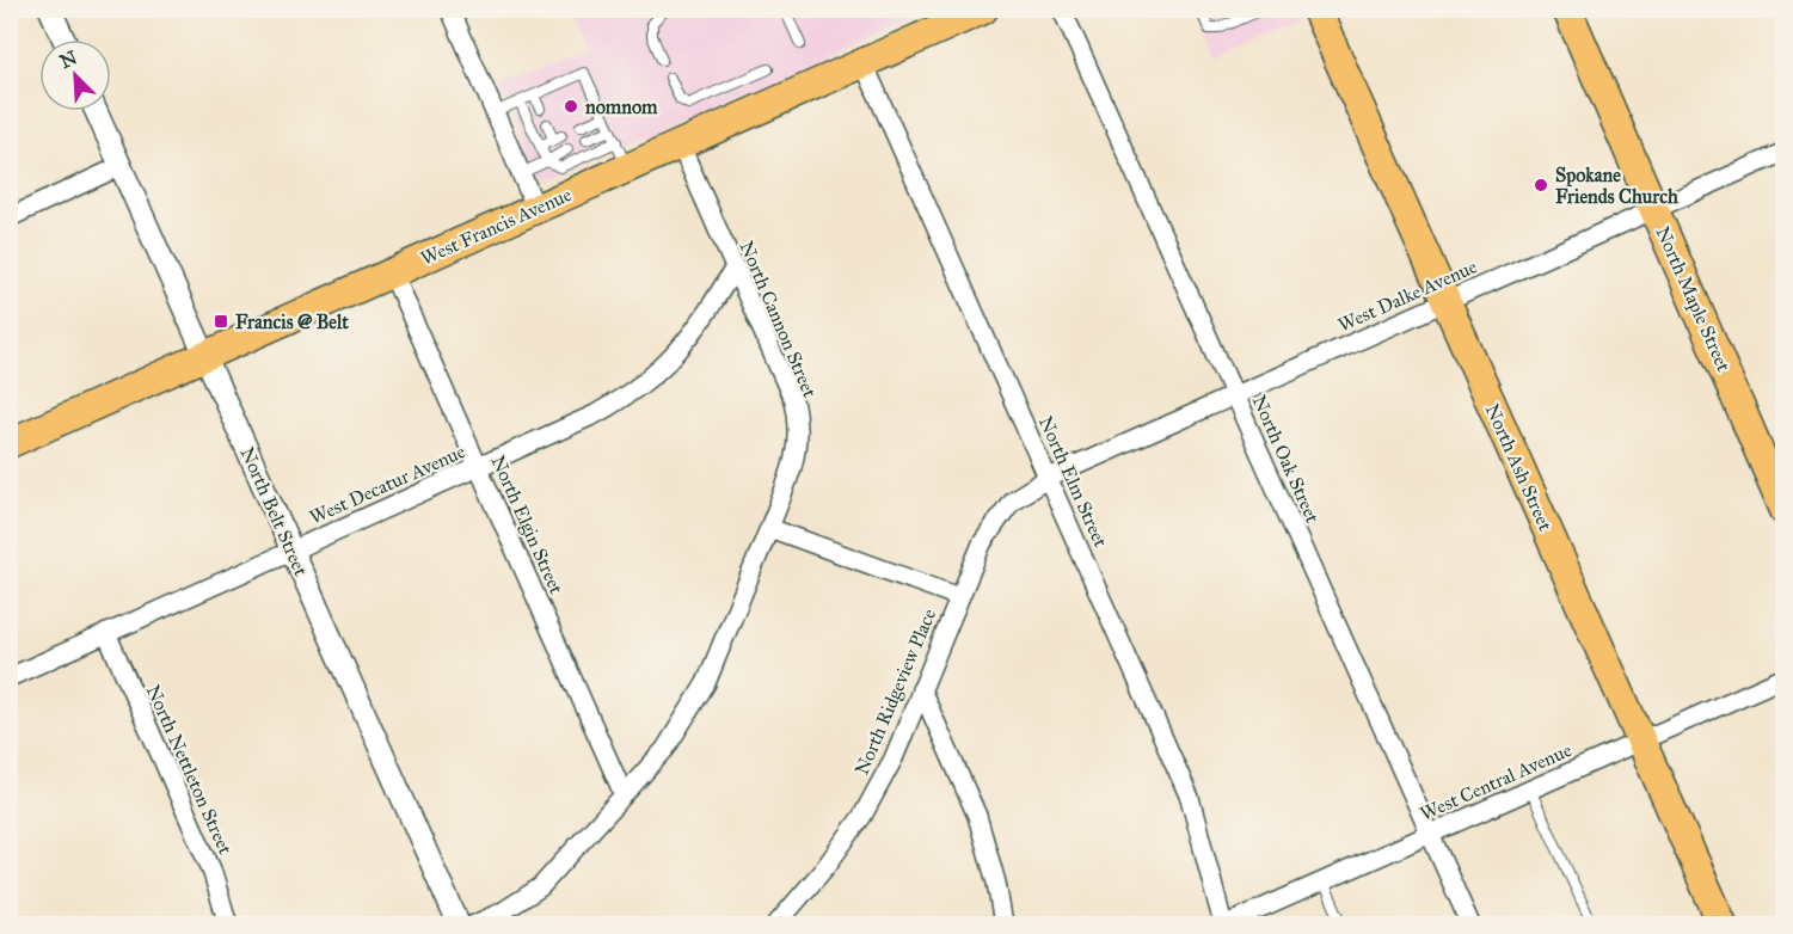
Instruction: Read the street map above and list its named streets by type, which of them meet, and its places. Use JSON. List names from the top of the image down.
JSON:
{
  "streets": {
    "main road": ["West Francis Avenue", "North Maple Street", "North Ash Street"],
    "street": [
      "West Dalke Avenue",
      "North Cannon Street",
      "North Oak Street",
      "North Elm Street",
      "West Decatur Avenue",
      "North Belt Street",
      "North Elgin Street",
      "North Ridgeview Place",
      "North Nettleton Street",
      "West Central Avenue"
    ]
  },
  "crossings": [
    ["West Francis Avenue", "North Cannon Street"],
    ["West Francis Avenue", "North Elm Street"],
    ["West Francis Avenue", "North Belt Street"],
    ["West Francis Avenue", "North Elgin Street"],
    ["West Dalke Avenue", "North Maple Street"],
    ["West Dalke Avenue", "North Oak Street"],
    ["West Dalke Avenue", "North Ash Street"],
    ["West Dalke Avenue", "North Elm Street"],
    ["West Dalke Avenue", "North Ridgeview Place"],
    ["North Cannon Street", "West Decatur Avenue"],
    ["North Cannon Street", "North Elgin Street"],
    ["North Oak Street", "West Central Avenue"],
    ["North Ash Street", "West Central Avenue"],
    ["North Elm Street", "North Ridgeview Place"],
    ["North Elm Street", "West Central Avenue"],
    ["West Decatur Avenue", "North Belt Street"],
    ["West Decatur Avenue", "North Elgin Street"],
    ["West Decatur Avenue", "North Nettleton Street"]
  ],
  "places": {
    "other": ["nomnom", "Spokane Friends Church"],
    "transit": ["Francis @ Belt"]
  },
  "north": "top left"
}
